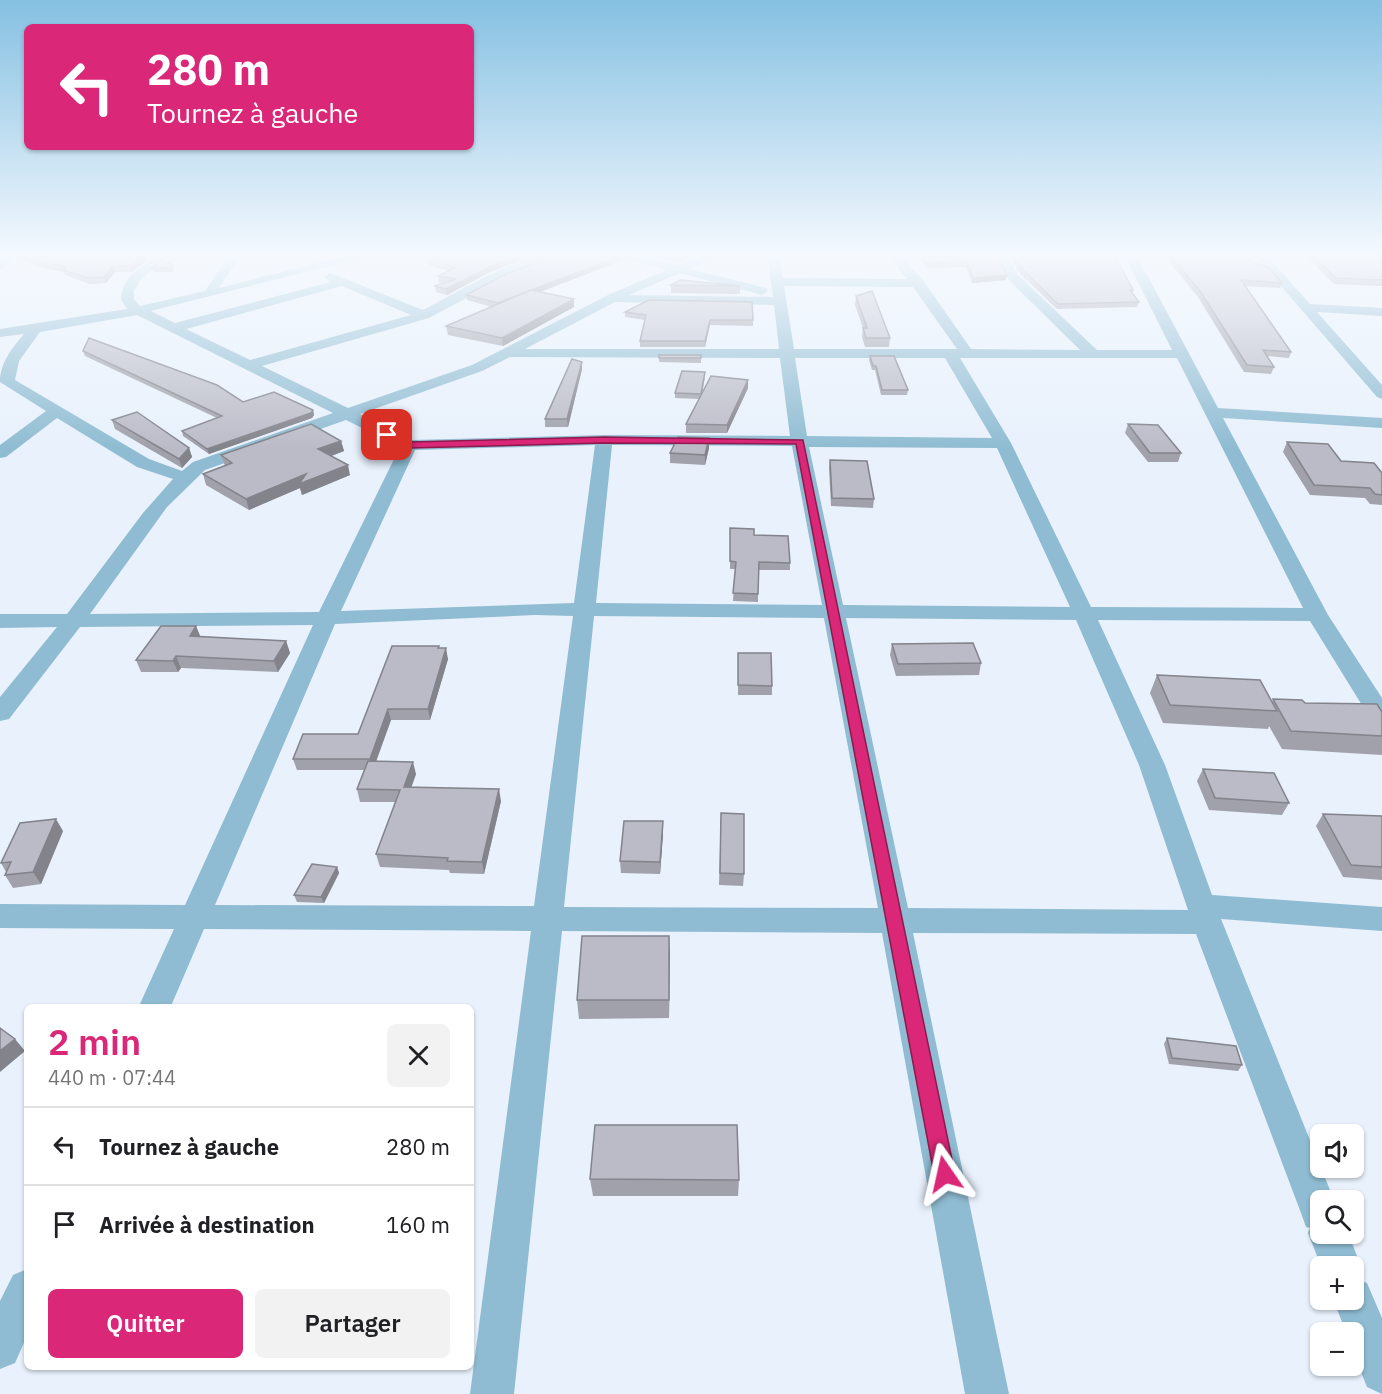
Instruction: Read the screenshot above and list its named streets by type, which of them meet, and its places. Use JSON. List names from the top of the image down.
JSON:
{
  "page": {
    "turn": ["280 m", "Tournez à gauche"],
    "heading": ["2 min", "440 m · 07:44"],
    "list": [
      {
        "name": "Tournez à gauche",
        "value": "280 m"
      },
      {
        "name": "Arrivée à destination",
        "value": "160 m"
      }
    ],
    "map_buttons": ["+", "−"],
    "buttons": ["Quitter", "Partager"]
  }
}
